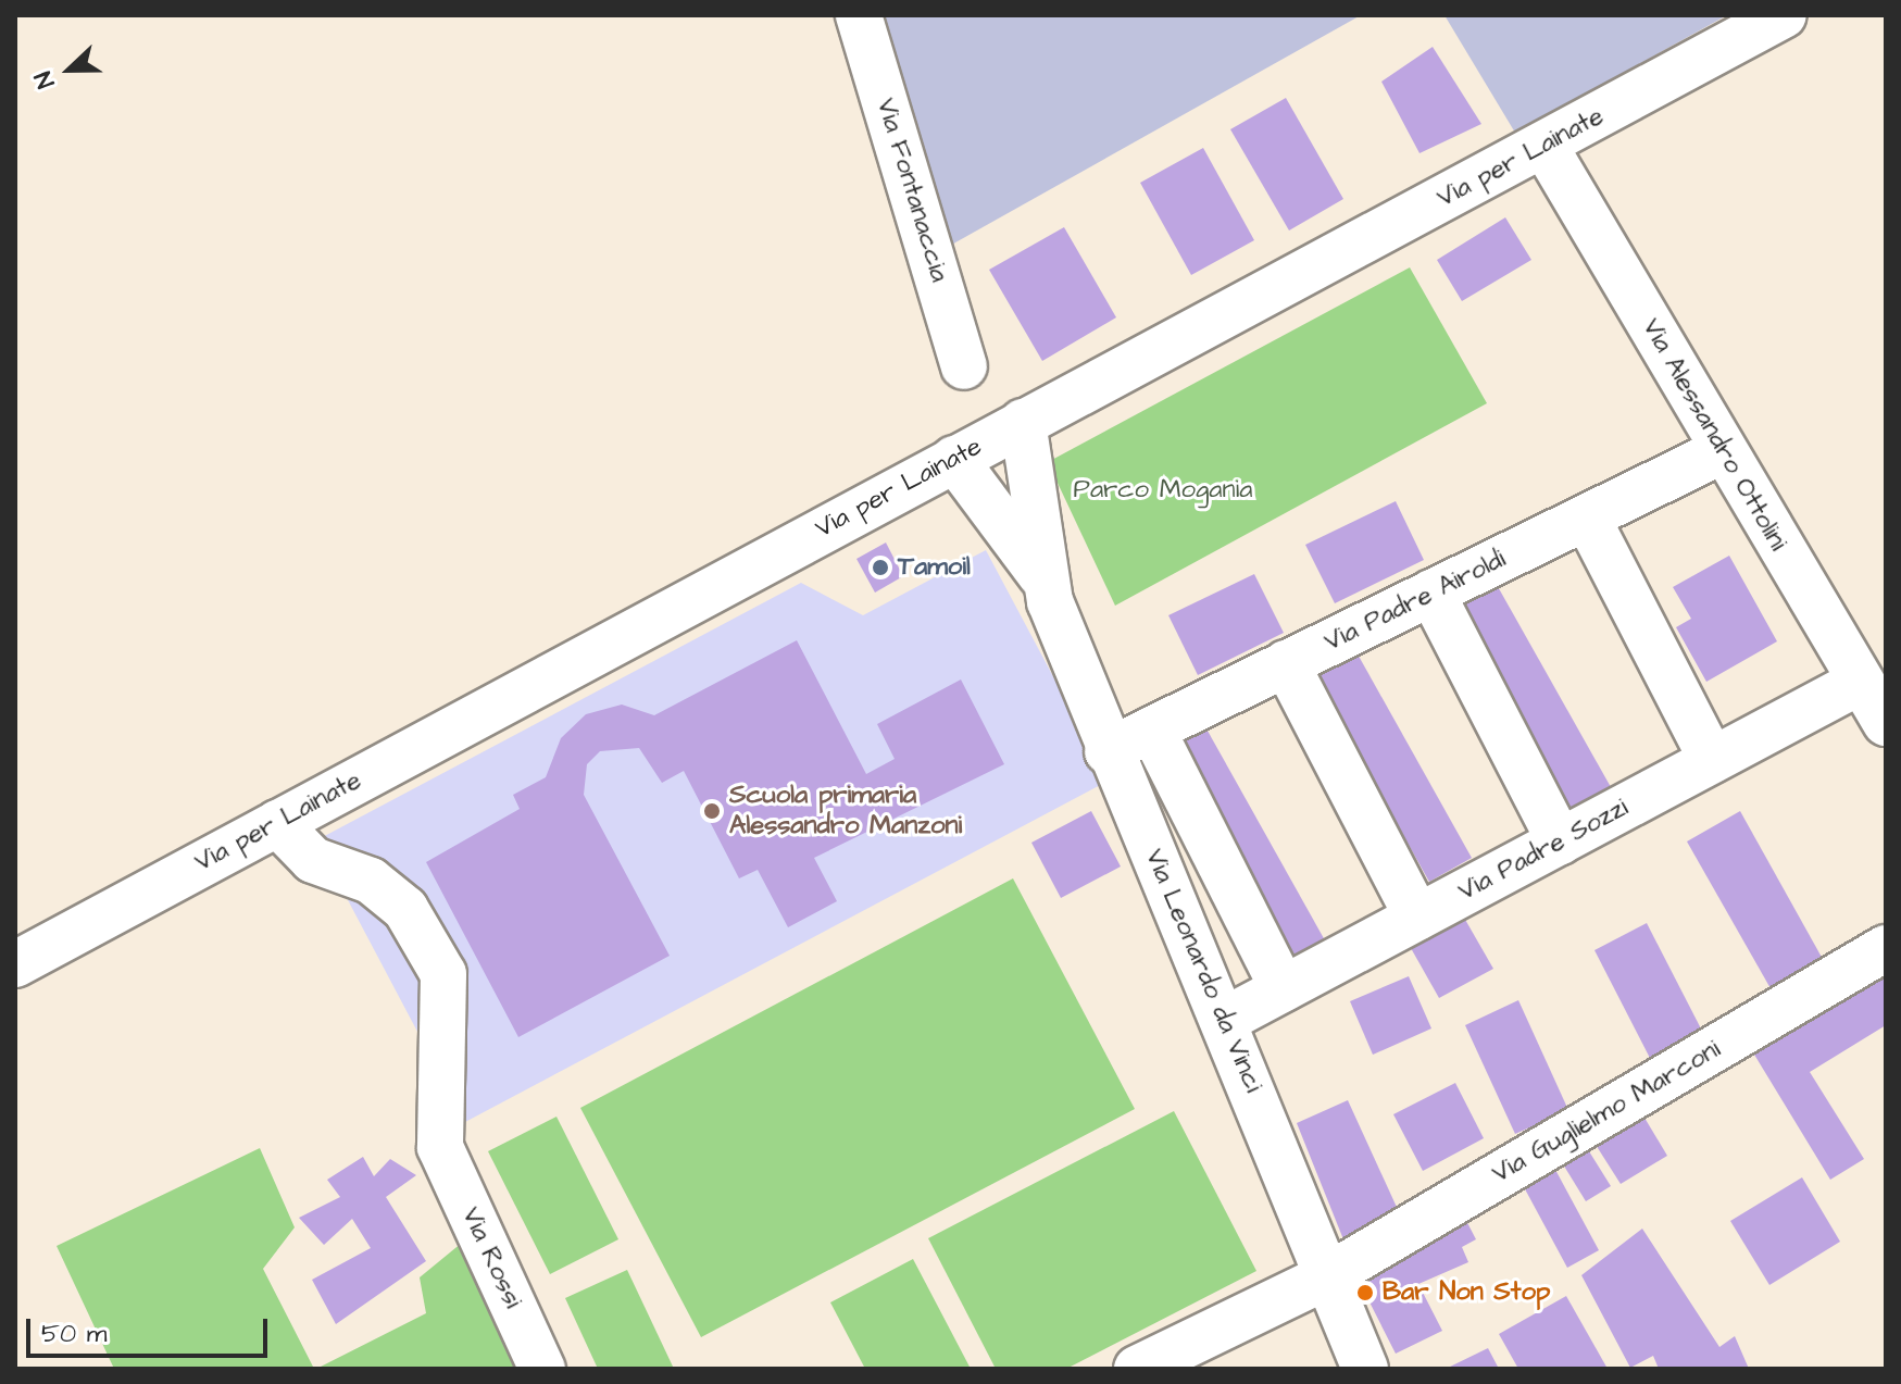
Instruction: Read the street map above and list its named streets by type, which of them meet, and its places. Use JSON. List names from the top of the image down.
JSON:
{
  "streets": {
    "street": [
      "Via per Lainate",
      "Via Fontanaccia",
      "Via Alessandro Ottolini",
      "Via Padre Airoldi",
      "Via Padre Sozzi",
      "Via Leonardo da Vinci",
      "Via Guglielmo Marconi",
      "Via Rossi"
    ]
  },
  "crossings": [
    ["Via per Lainate", "Via Alessandro Ottolini"],
    ["Via per Lainate", "Via Rossi"],
    ["Via Alessandro Ottolini", "Via Padre Airoldi"],
    ["Via Alessandro Ottolini", "Via Padre Sozzi"],
    ["Via Padre Airoldi", "Via Leonardo da Vinci"],
    ["Via Padre Sozzi", "Via Leonardo da Vinci"],
    ["Via Leonardo da Vinci", "Via Guglielmo Marconi"]
  ],
  "parks": ["Parco Mogania"],
  "places": ["Tamoil", "Scuola primaria Alessandro Manzoni", "Bar Non Stop"],
  "scale_bar": "50 m",
  "north": "left"
}
